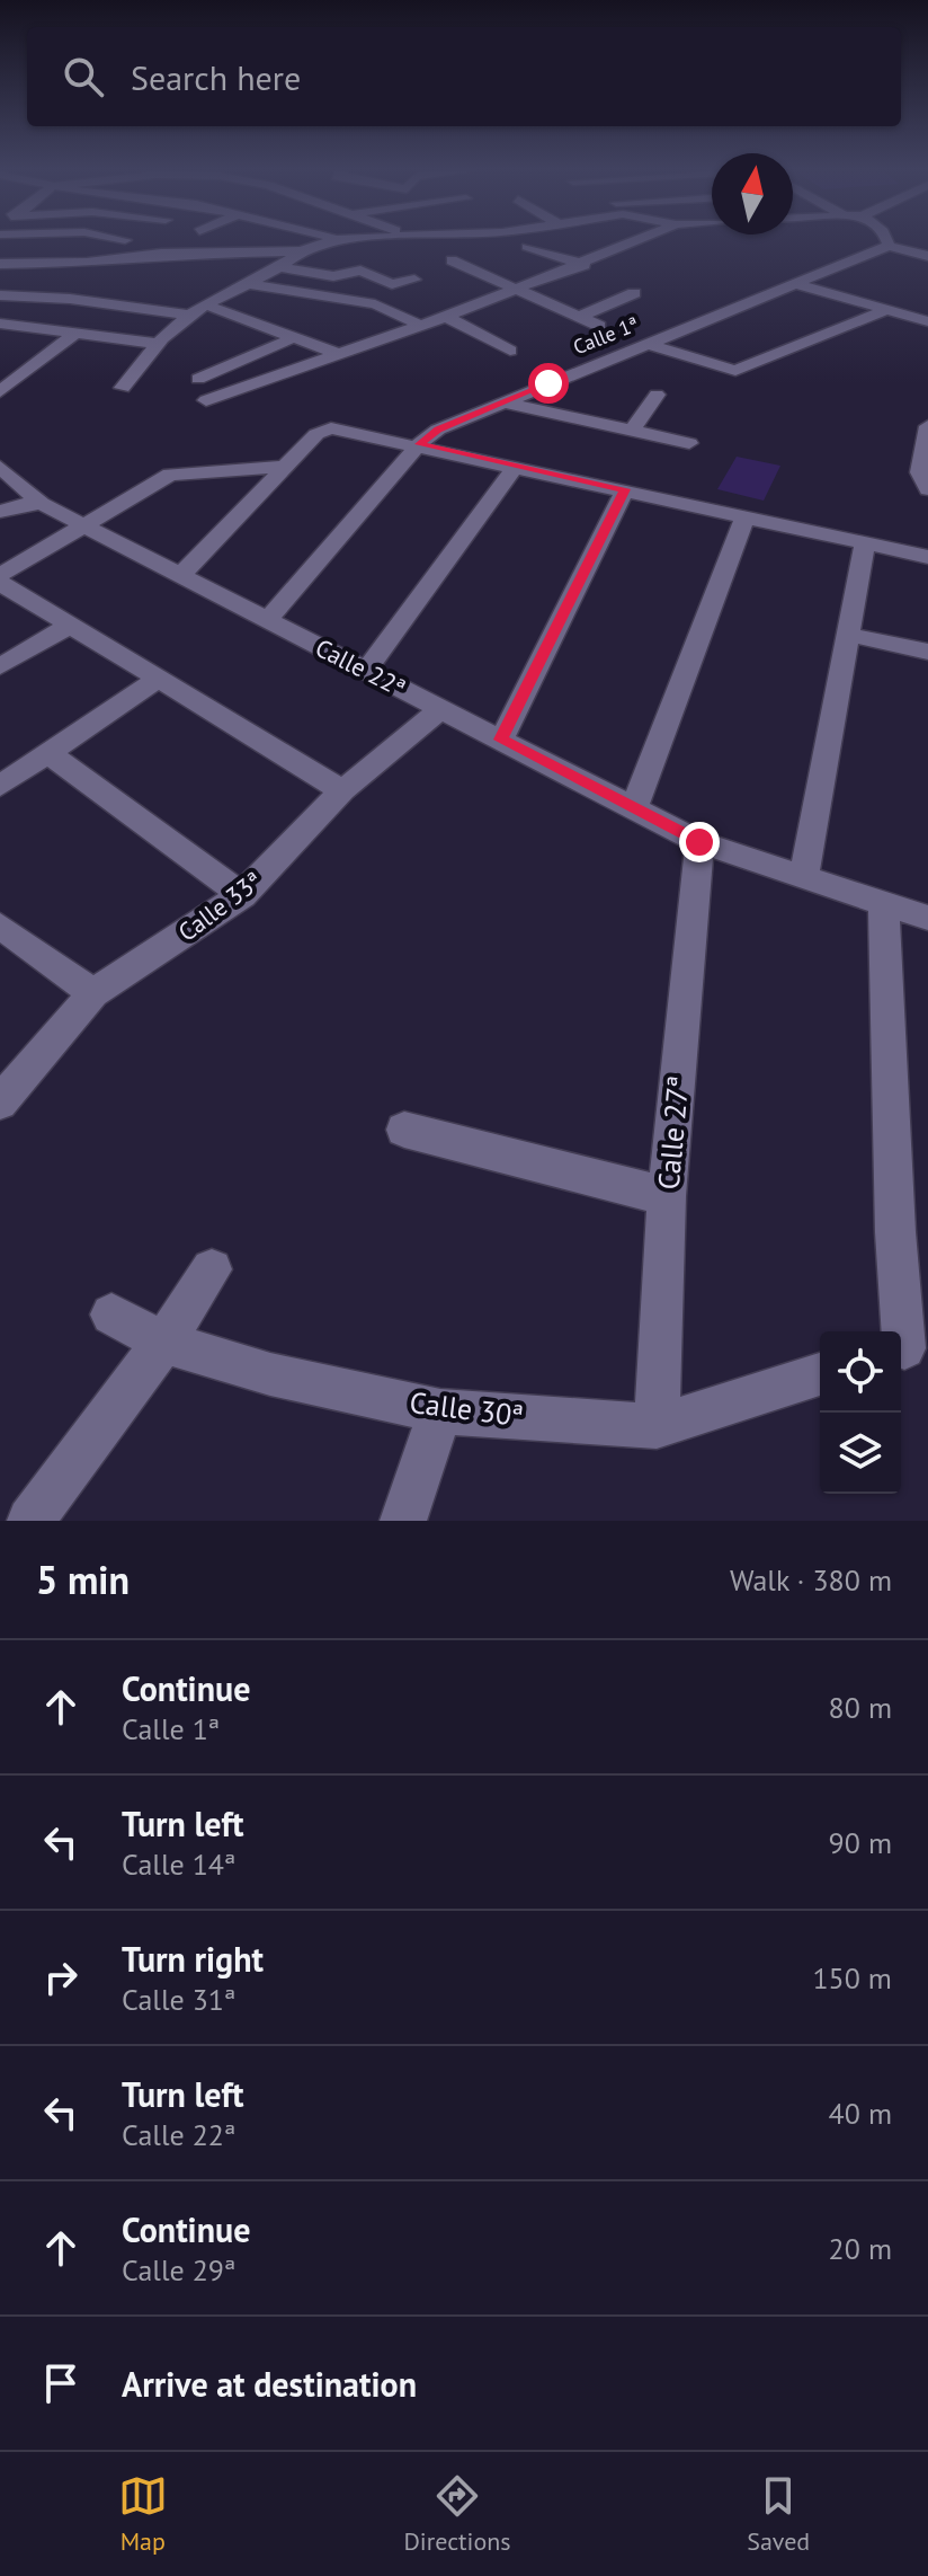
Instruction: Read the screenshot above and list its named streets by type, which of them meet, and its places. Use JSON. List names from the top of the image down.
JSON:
{
  "streets": {
    "street": [
      "Calle 1ª",
      "Calle 22ª",
      "Calle 33ª",
      "Calle 27ª",
      "Calle 30ª"
    ]
  },
  "crossings": [
    ["Calle 1ª", "Calle 22ª"],
    ["Calle 22ª", "Calle 33ª"],
    ["Calle 22ª", "Calle 27ª"],
    ["Calle 27ª", "Calle 30ª"]
  ],
  "north": "top",
  "page": {
    "search": "Search here",
    "heading": ["5 min", "Walk · 380 m"],
    "list": [
      ["Continue", "Calle 1ª", "80 m"],
      ["Turn left", "Calle 14ª", "90 m"],
      ["Turn right", "Calle 31ª", "150 m"],
      ["Turn left", "Calle 22ª", "40 m"],
      ["Continue", "Calle 29ª", "20 m"],
      "Arrive at destination"
    ],
    "nav": ["Map", "Directions", "Saved"]
  }
}
